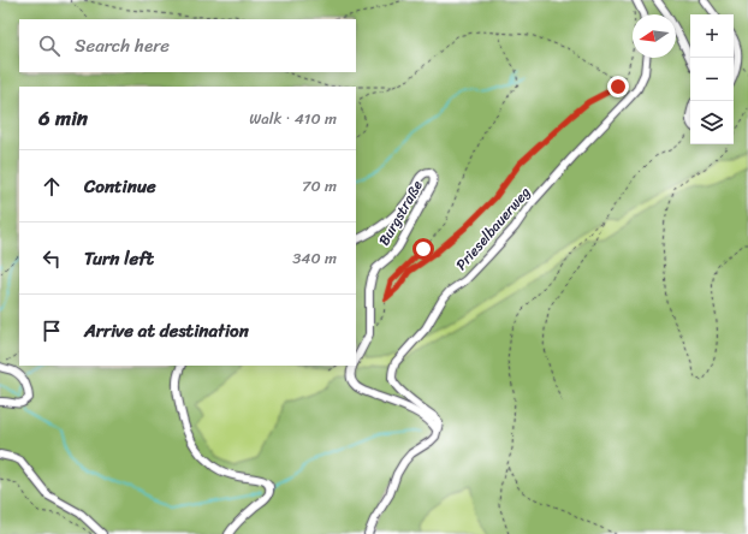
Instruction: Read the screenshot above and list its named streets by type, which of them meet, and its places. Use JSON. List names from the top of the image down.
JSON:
{
  "streets": {
    "street": ["Burgstraße", "Prieselbauerweg"]
  },
  "crossings": [
    ["Burgstraße", "Prieselbauerweg"]
  ],
  "north": "left",
  "page": {
    "map_buttons": ["+", "−"],
    "search": "Search here",
    "heading": ["6 min", "Walk · 410 m"],
    "list": [
      ["Continue", "70 m"],
      ["Turn left", "340 m"],
      "Arrive at destination"
    ]
  }
}
